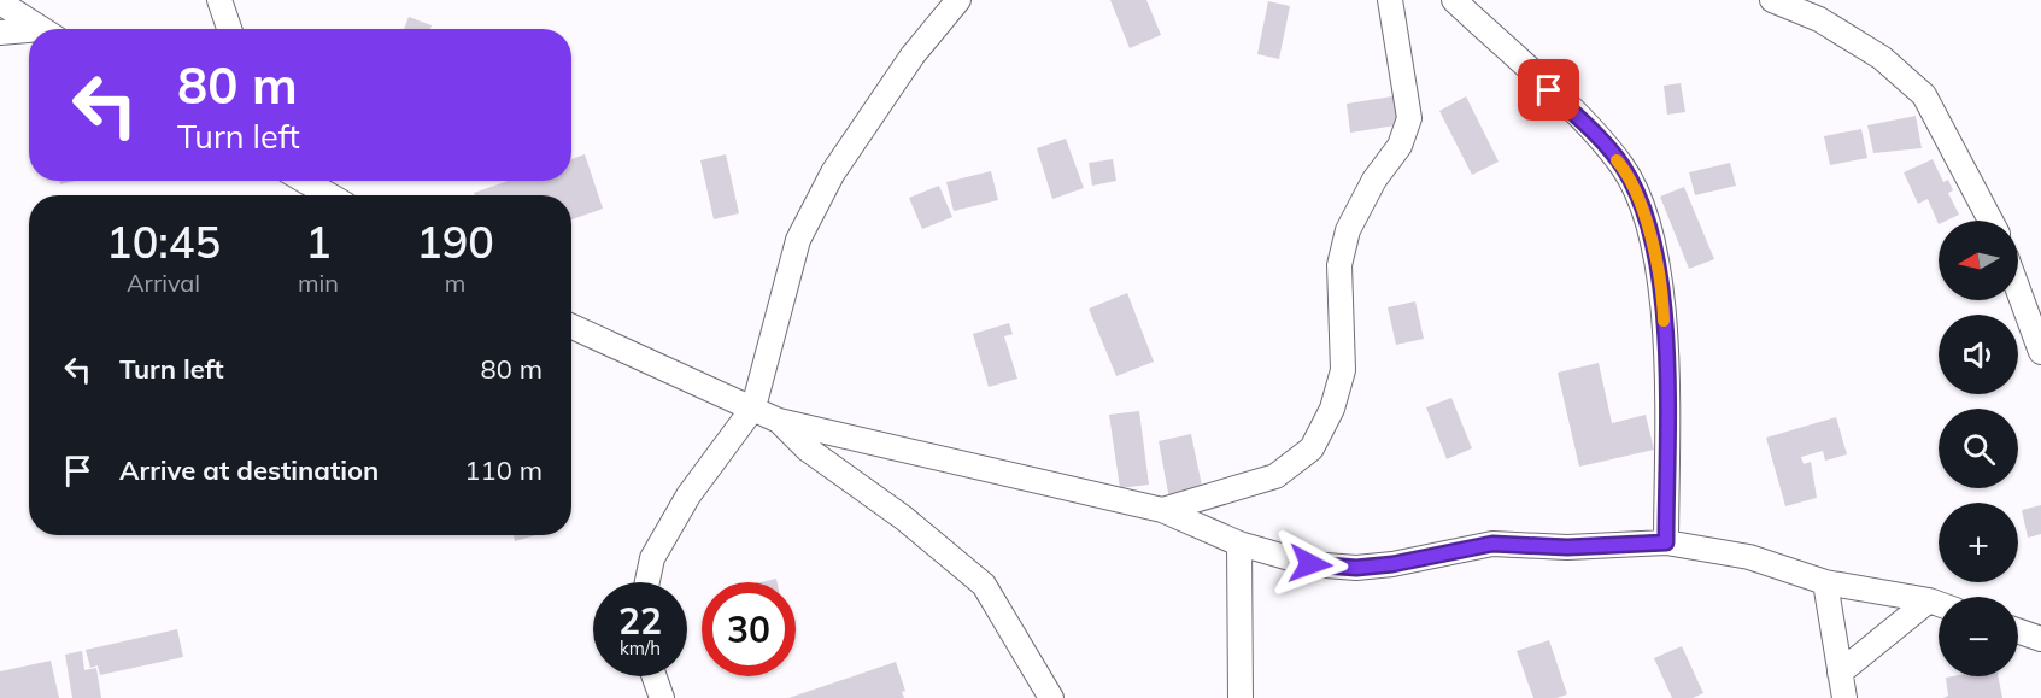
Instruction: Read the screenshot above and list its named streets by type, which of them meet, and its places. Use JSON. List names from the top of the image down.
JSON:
{
  "north": "left",
  "page": {
    "turn": ["80 m", "Turn left"],
    "eta": [
      "10:45",
      "Arrival",
      "1",
      "min",
      "190",
      "m"
    ],
    "map_buttons": ["+", "−"],
    "list": [
      {
        "name": "Turn left",
        "value": "80 m"
      },
      {
        "name": "Arrive at destination",
        "value": "110 m"
      }
    ],
    "speed": "22 km/h",
    "limit": "30"
  }
}
